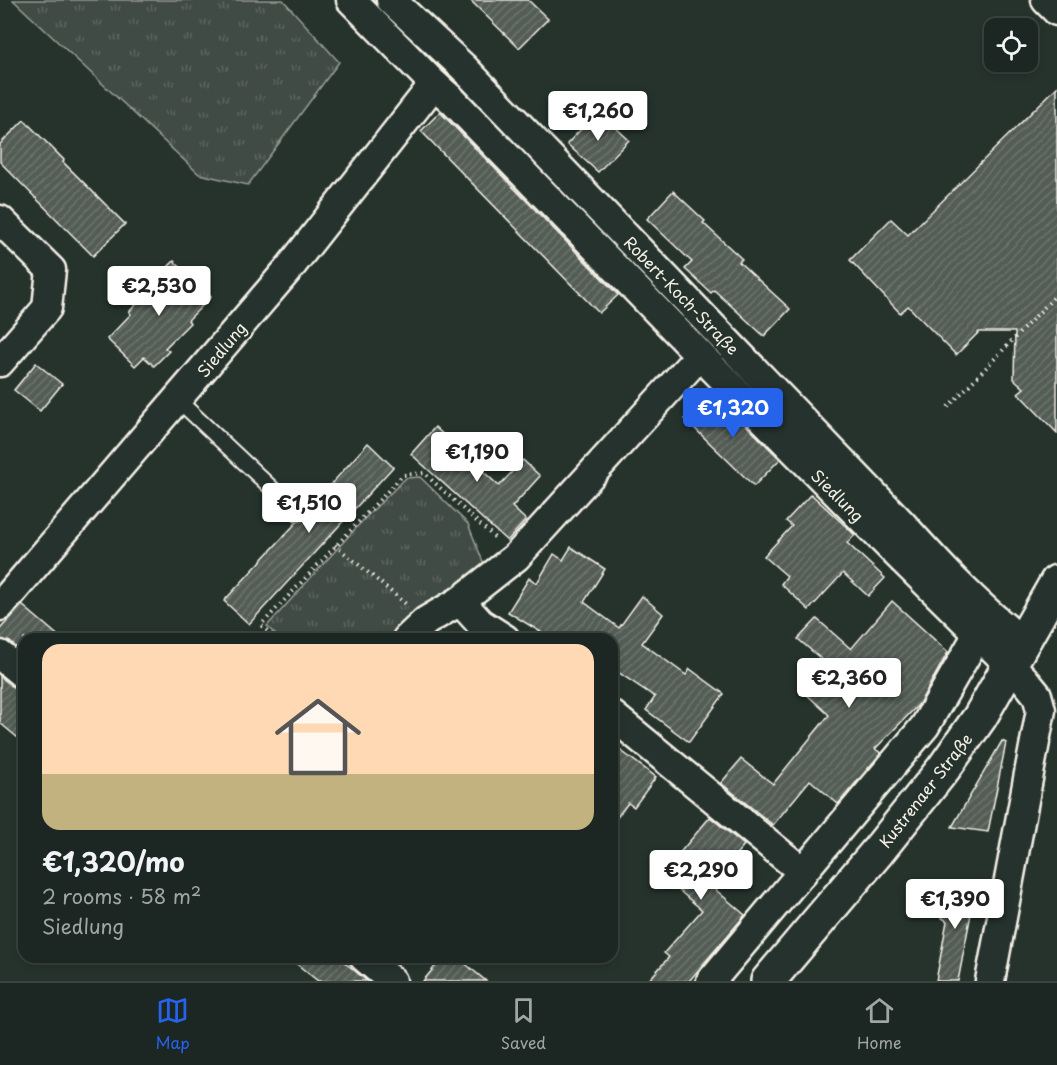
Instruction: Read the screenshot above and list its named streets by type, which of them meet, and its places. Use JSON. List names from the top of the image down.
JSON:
{
  "streets": {
    "street": ["Robert-Koch-Straße", "Siedlung", "Kustrenaer Straße"]
  },
  "crossings": [
    ["Robert-Koch-Straße", "Siedlung"]
  ],
  "page": {
    "price": [
      "€1,260",
      "€2,530",
      "€1,320",
      "€1,190",
      "€1,510",
      "€2,360",
      "€2,290",
      "€1,390"
    ],
    "list": [
      {
        "name": "€1,320/mo",
        "note": "2 rooms · 58 m² · Siedlung"
      }
    ],
    "tabs": ["Map", "Saved", "Home"]
  }
}
